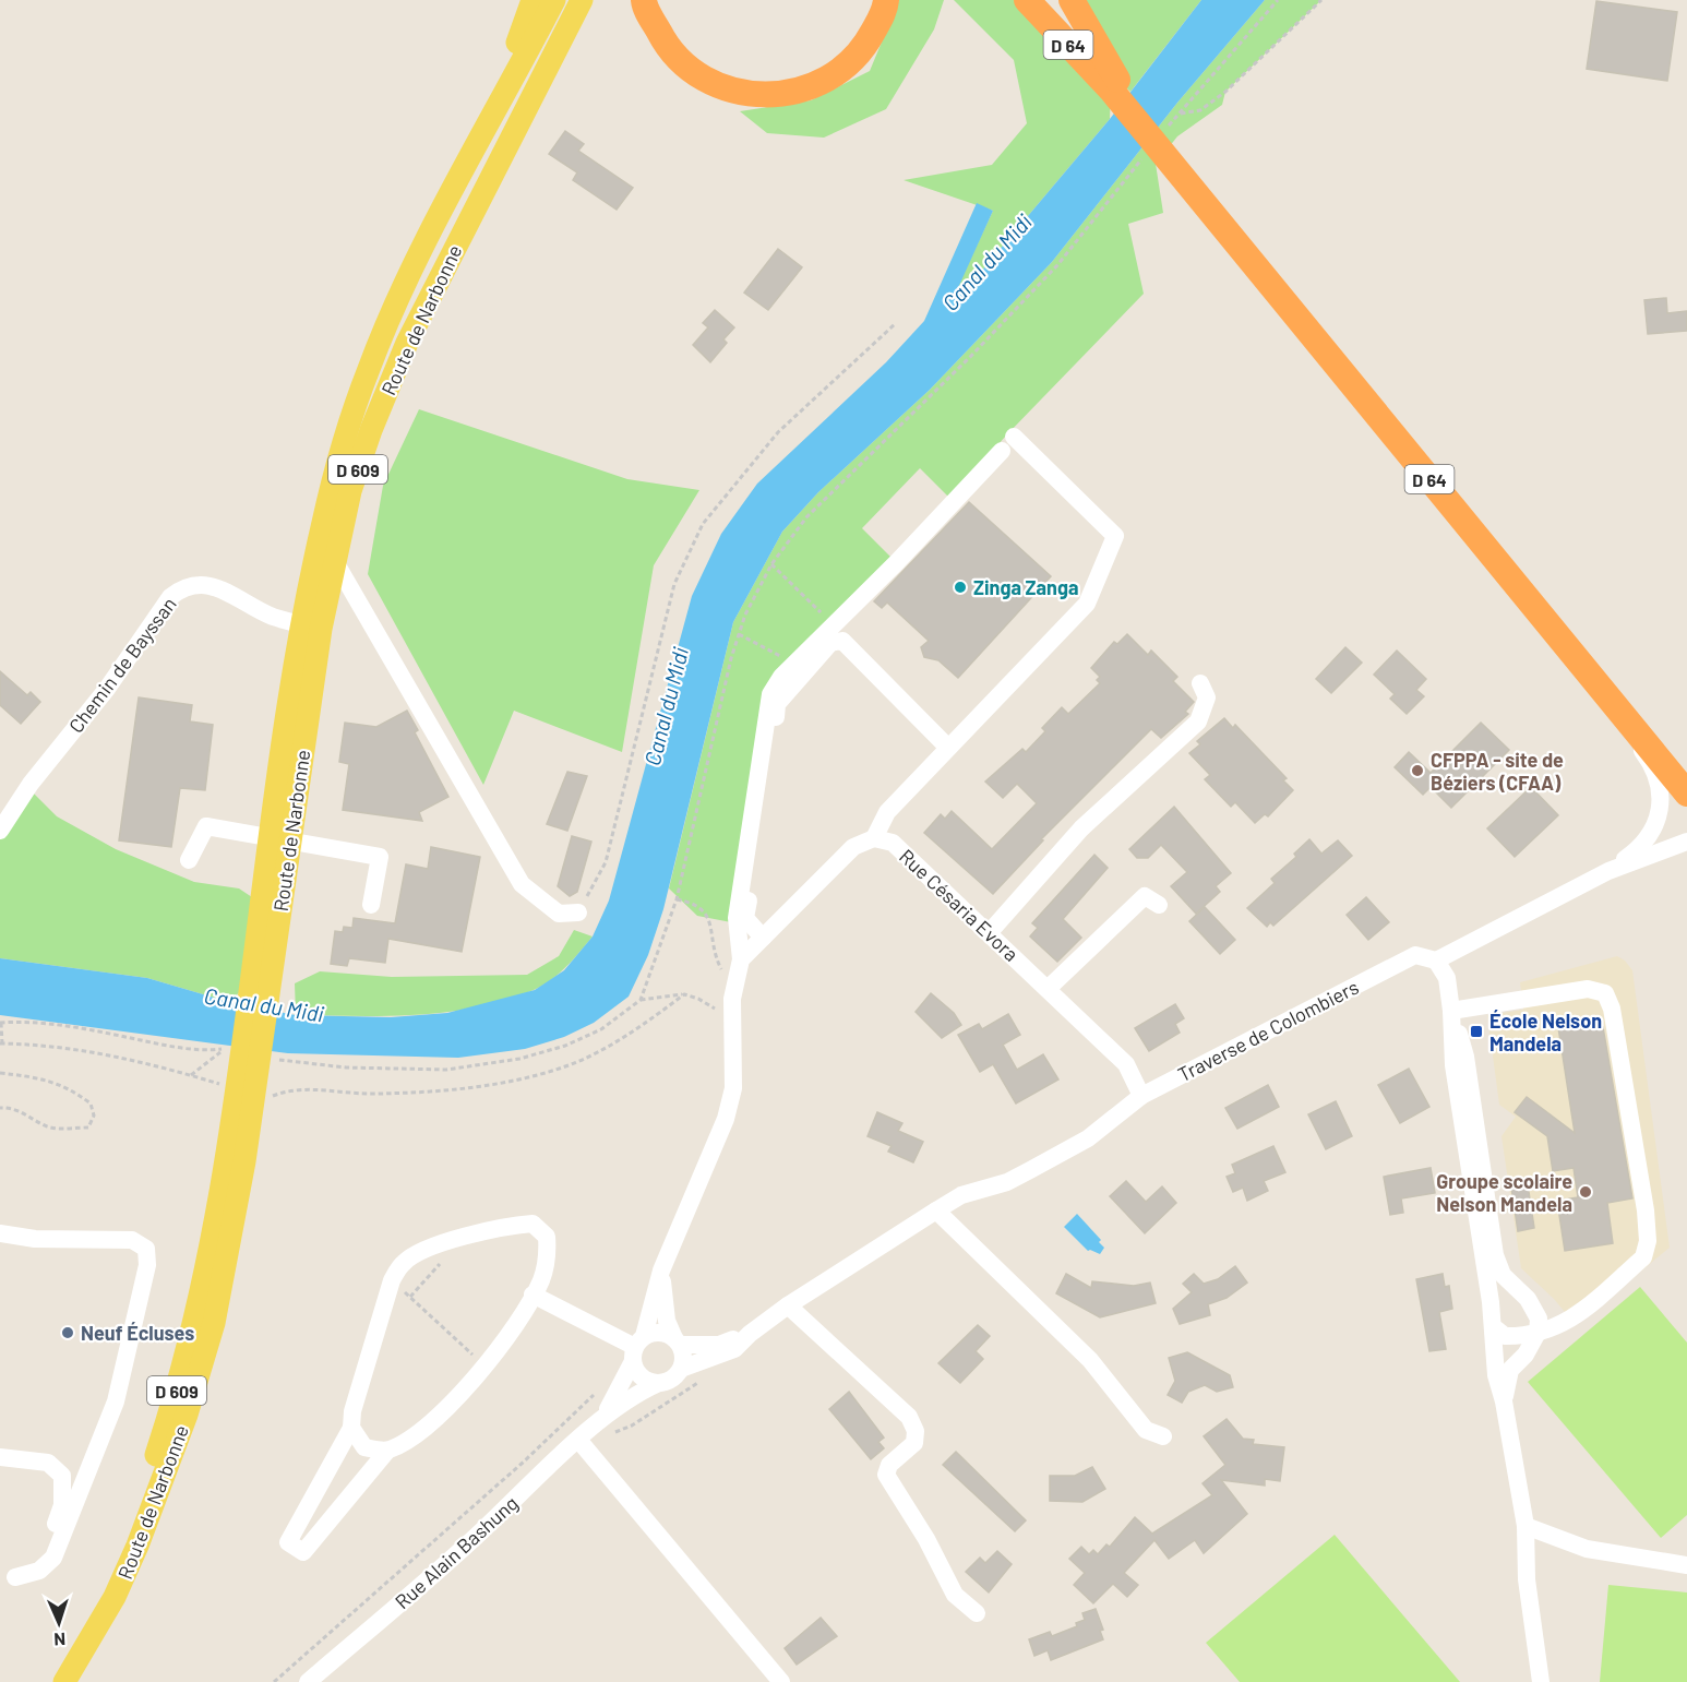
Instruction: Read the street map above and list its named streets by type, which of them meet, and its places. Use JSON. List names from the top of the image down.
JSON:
{
  "streets": {
    "highway": ["D 64"],
    "main road": ["Route de Narbonne", "D 609"],
    "street": [
      "Chemin de Bayssan",
      "Rue Césaria Evora",
      "Traverse de Colombiers",
      "Rue Alain Bashung"
    ]
  },
  "crossings": [
    ["D 64", "Traverse de Colombiers"],
    ["Route de Narbonne", "Chemin de Bayssan"],
    ["Rue Césaria Evora", "Traverse de Colombiers"],
    ["Traverse de Colombiers", "Rue Alain Bashung"]
  ],
  "water": ["Canal du Midi"],
  "places": {
    "other": [
      "Zinga Zanga",
      "CFPPA - site de Béziers (CFAA)",
      "Groupe scolaire Nelson Mandela",
      "Neuf Écluses"
    ],
    "transit": ["École Nelson Mandela"]
  },
  "north": "bottom"
}
